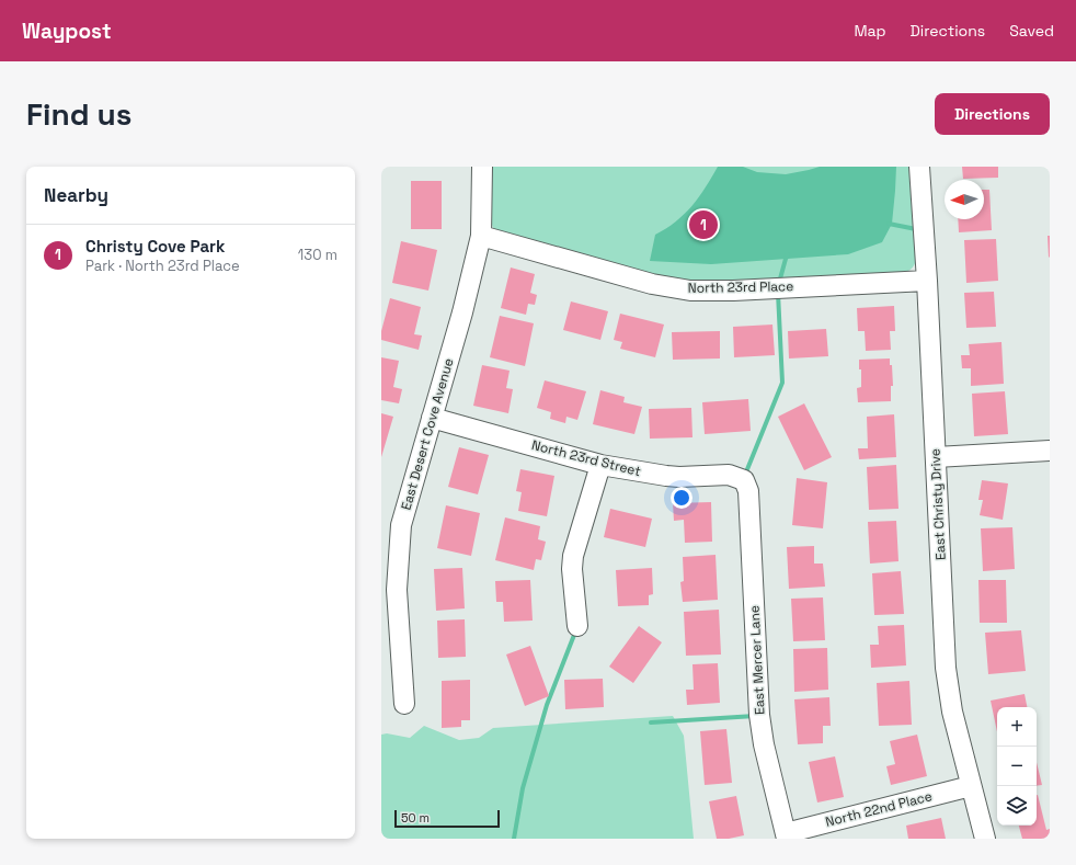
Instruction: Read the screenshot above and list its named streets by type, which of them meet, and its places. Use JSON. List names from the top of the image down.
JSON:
{
  "streets": {
    "street": [
      "North 23rd Place",
      "East Desert Cove Avenue",
      "North 23rd Street",
      "East Christy Drive",
      "East Mercer Lane",
      "North 22nd Place"
    ]
  },
  "crossings": [
    ["North 23rd Place", "East Desert Cove Avenue"],
    ["North 23rd Place", "East Christy Drive"],
    ["East Desert Cove Avenue", "North 23rd Street"],
    ["North 23rd Street", "East Mercer Lane"],
    ["East Christy Drive", "North 22nd Place"],
    ["East Mercer Lane", "North 22nd Place"]
  ],
  "scale_bar": "50 m",
  "north": "left",
  "page": {
    "header": "Waypost",
    "nav": ["Map", "Directions", "Saved"],
    "buttons": "Directions",
    "title": "Find us",
    "heading": "Nearby",
    "pins": "1",
    "list": [
      {
        "mark": "1",
        "name": "Christy Cove Park",
        "note": "Park · North 23rd Place",
        "value": "130 m"
      }
    ],
    "map_buttons": ["+", "−"],
    "scale": "50 m"
  }
}
